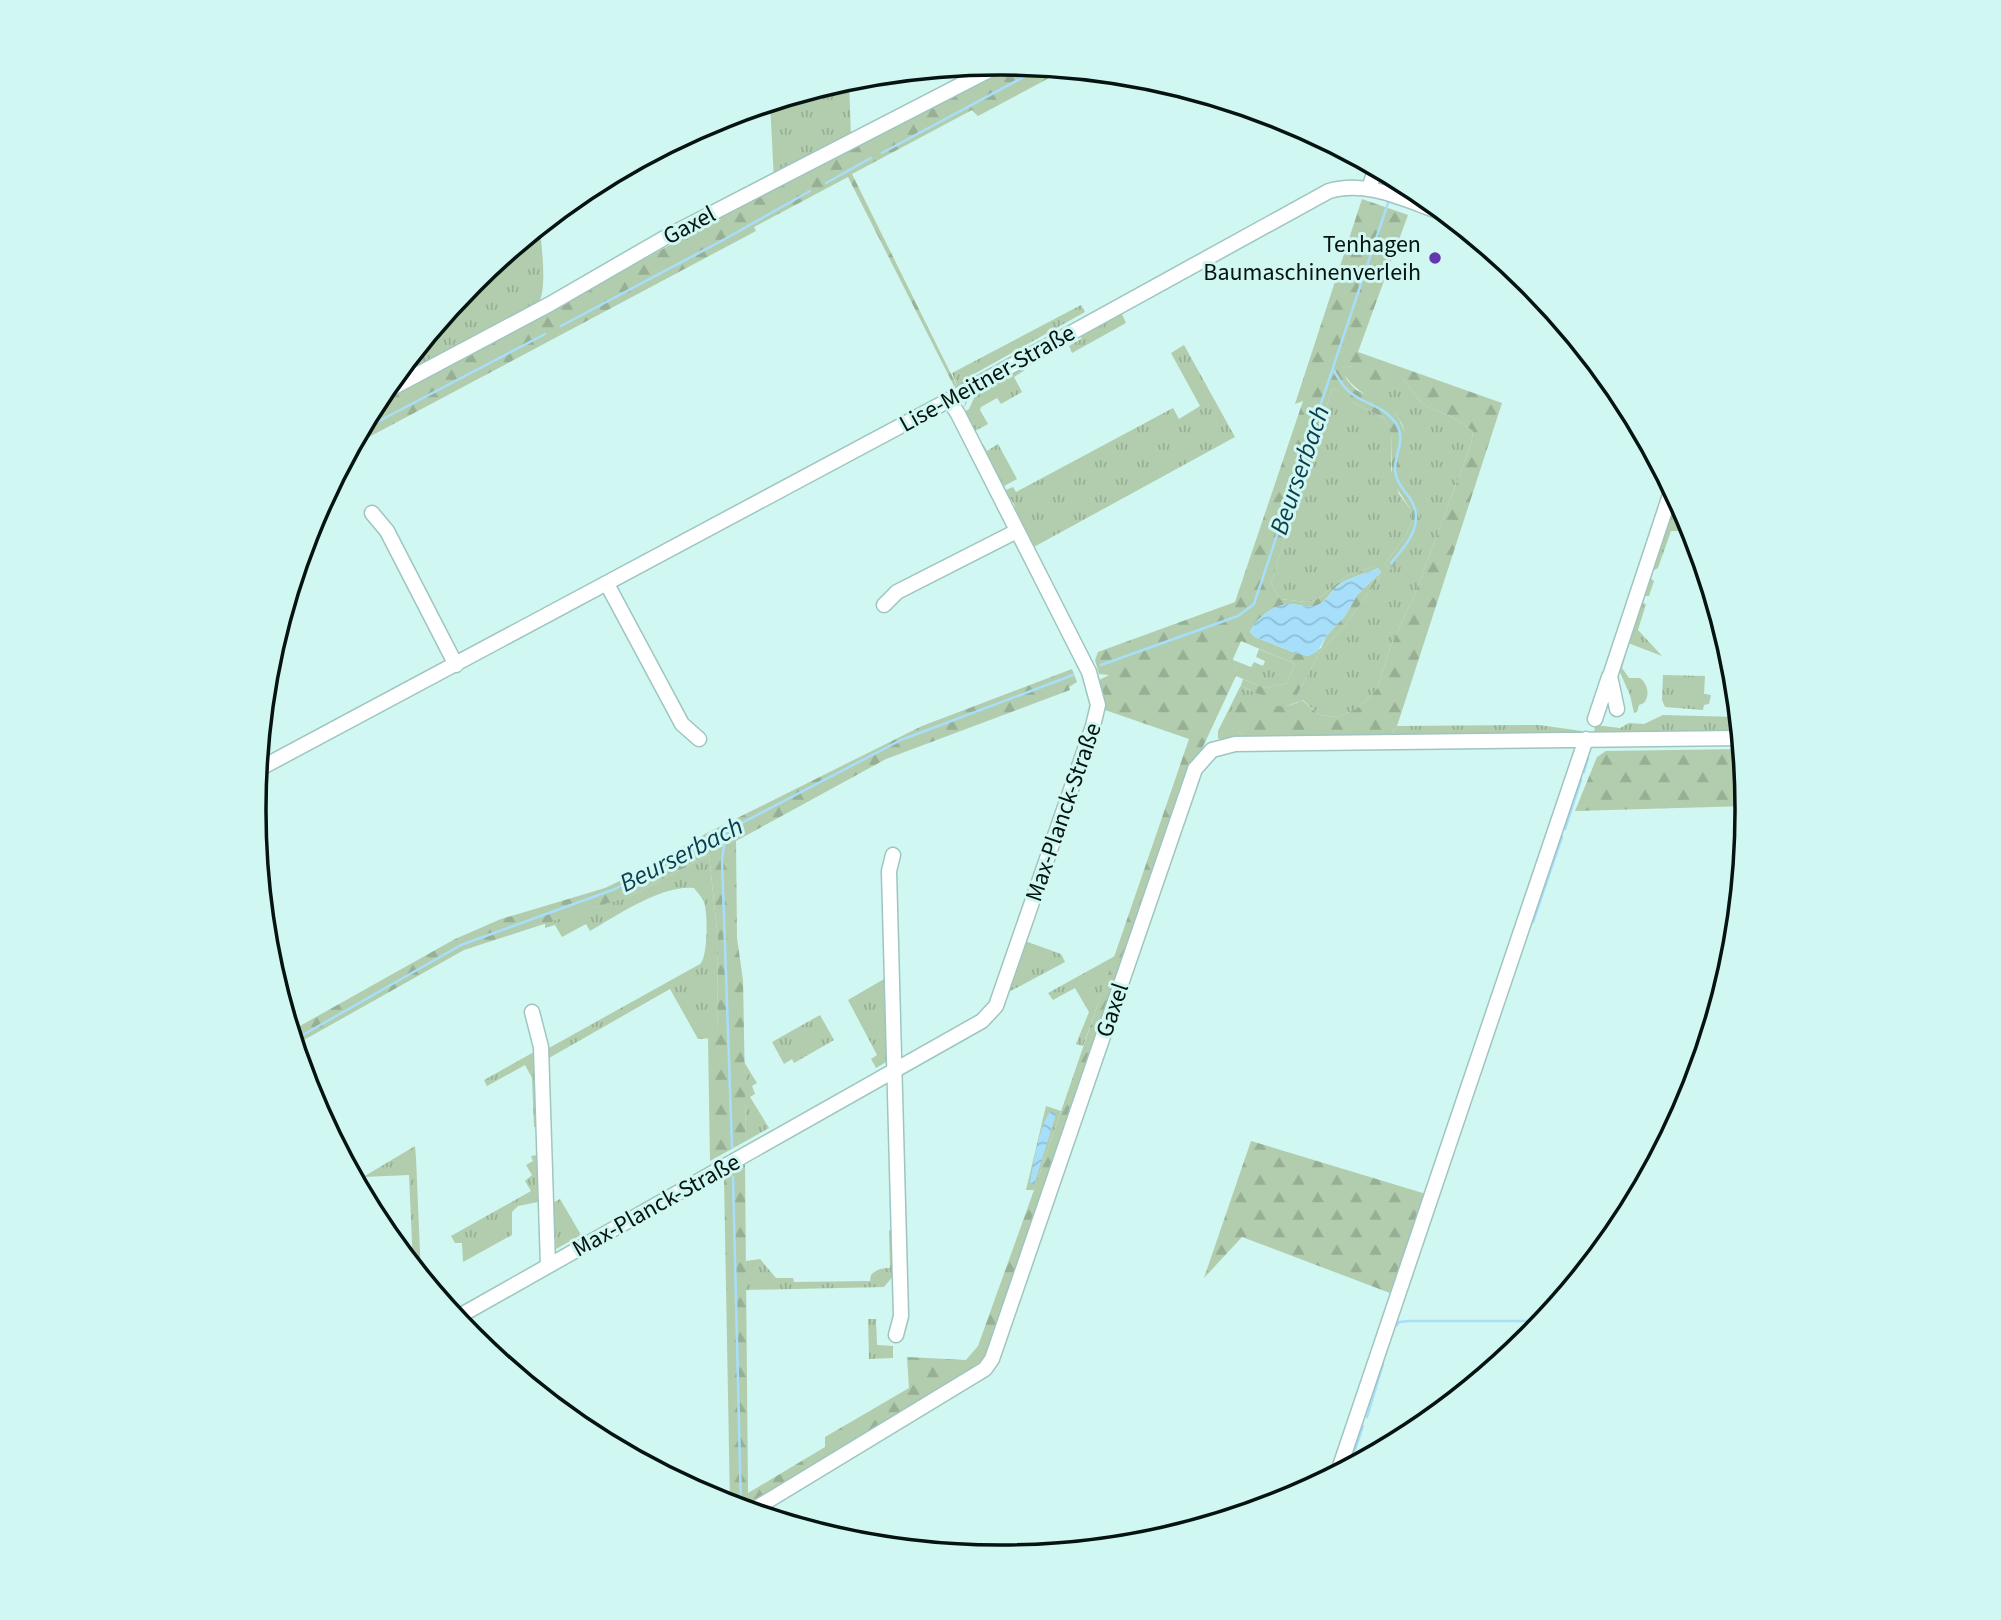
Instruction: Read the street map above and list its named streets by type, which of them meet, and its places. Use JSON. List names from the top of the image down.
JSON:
{
  "streets": {
    "street": ["Gaxel", "Lise-Meitner-Straße", "Max-Planck-Straße"]
  },
  "crossings": [
    ["Lise-Meitner-Straße", "Max-Planck-Straße"]
  ],
  "water": ["Beurserbach"],
  "places": ["Tenhagen Baumaschinenverleih"]
}
